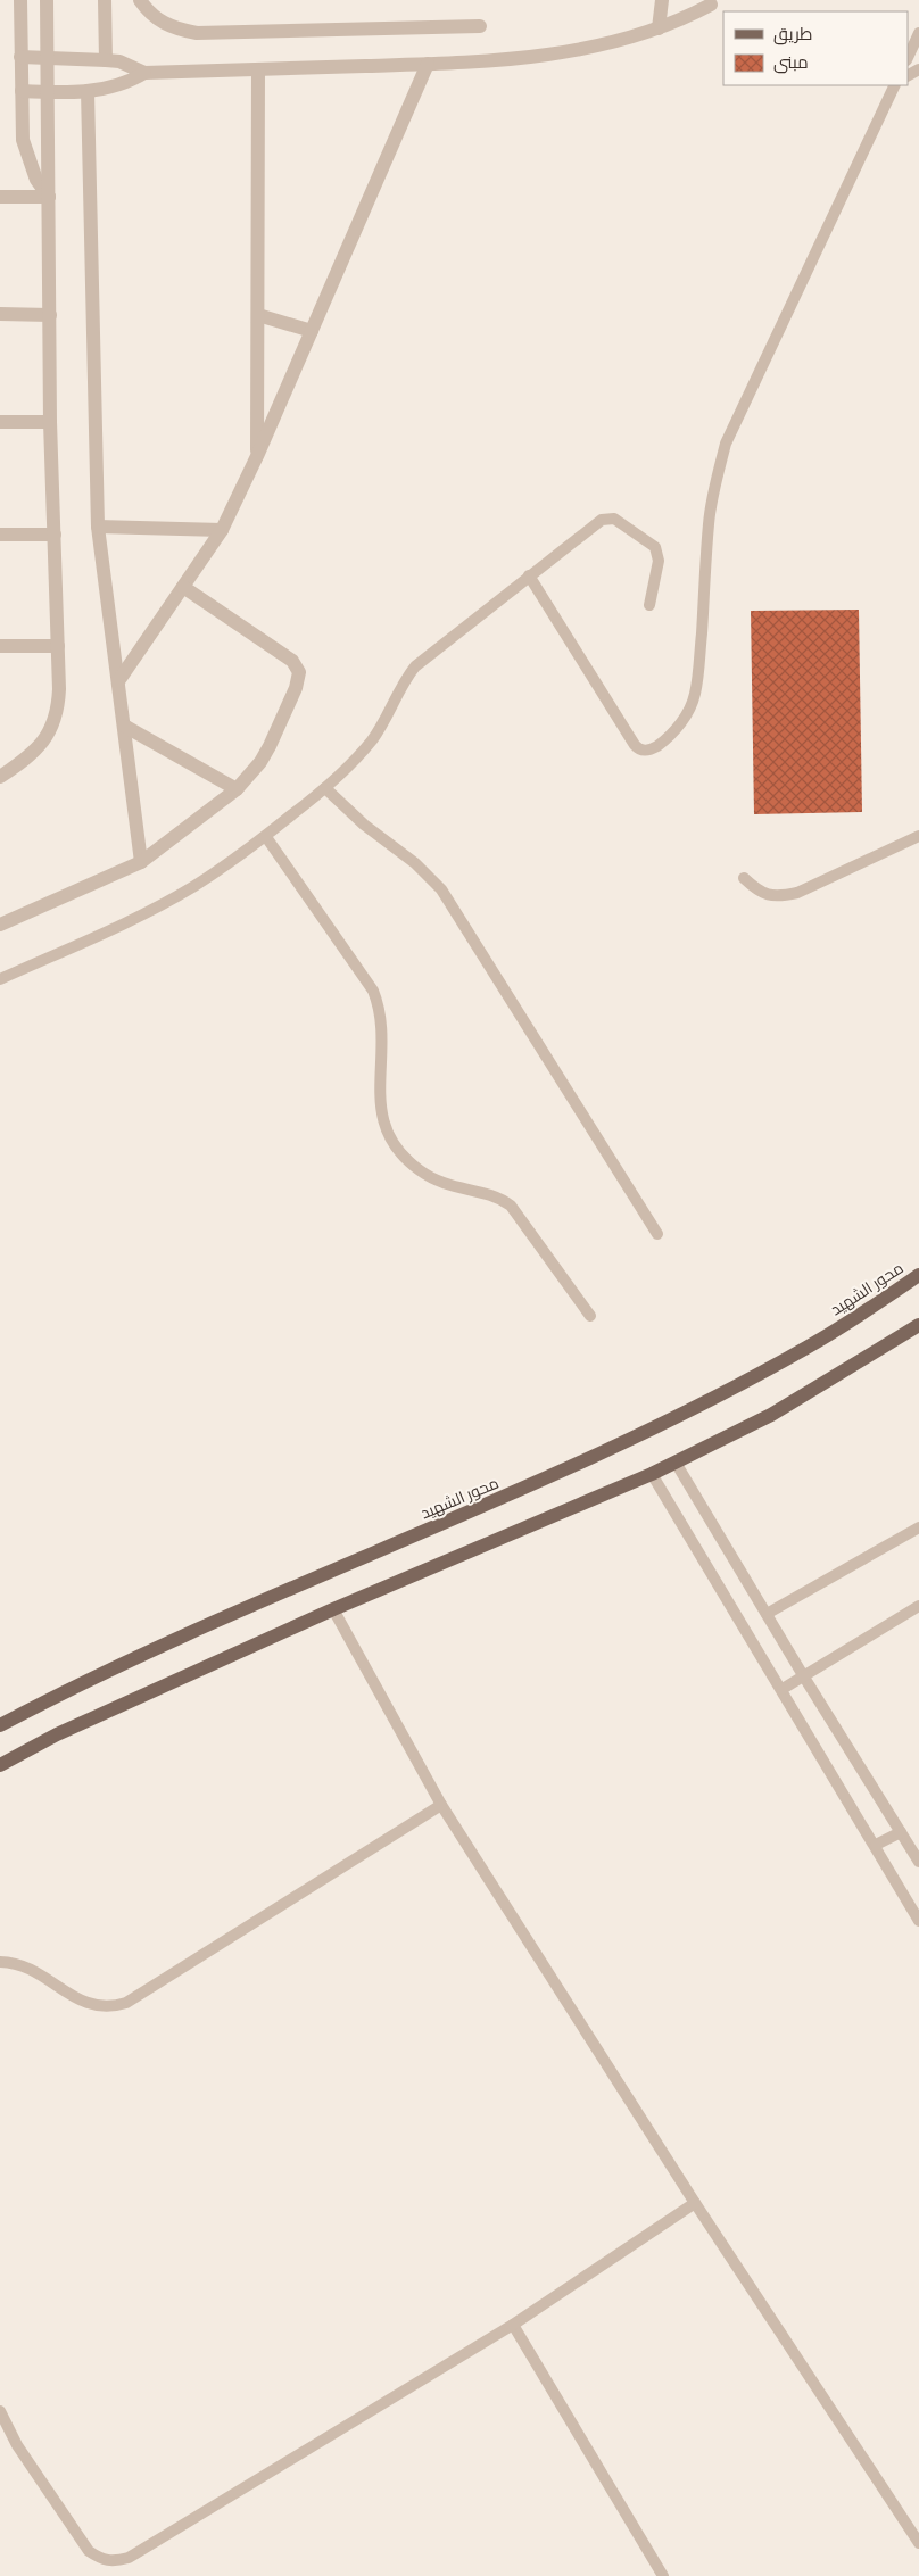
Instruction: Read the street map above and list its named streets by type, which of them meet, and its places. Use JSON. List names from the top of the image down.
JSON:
{
  "streets": {
    "main road": ["محور الشهيد"]
  },
  "legend": ["طريق", "مبنى"]
}
